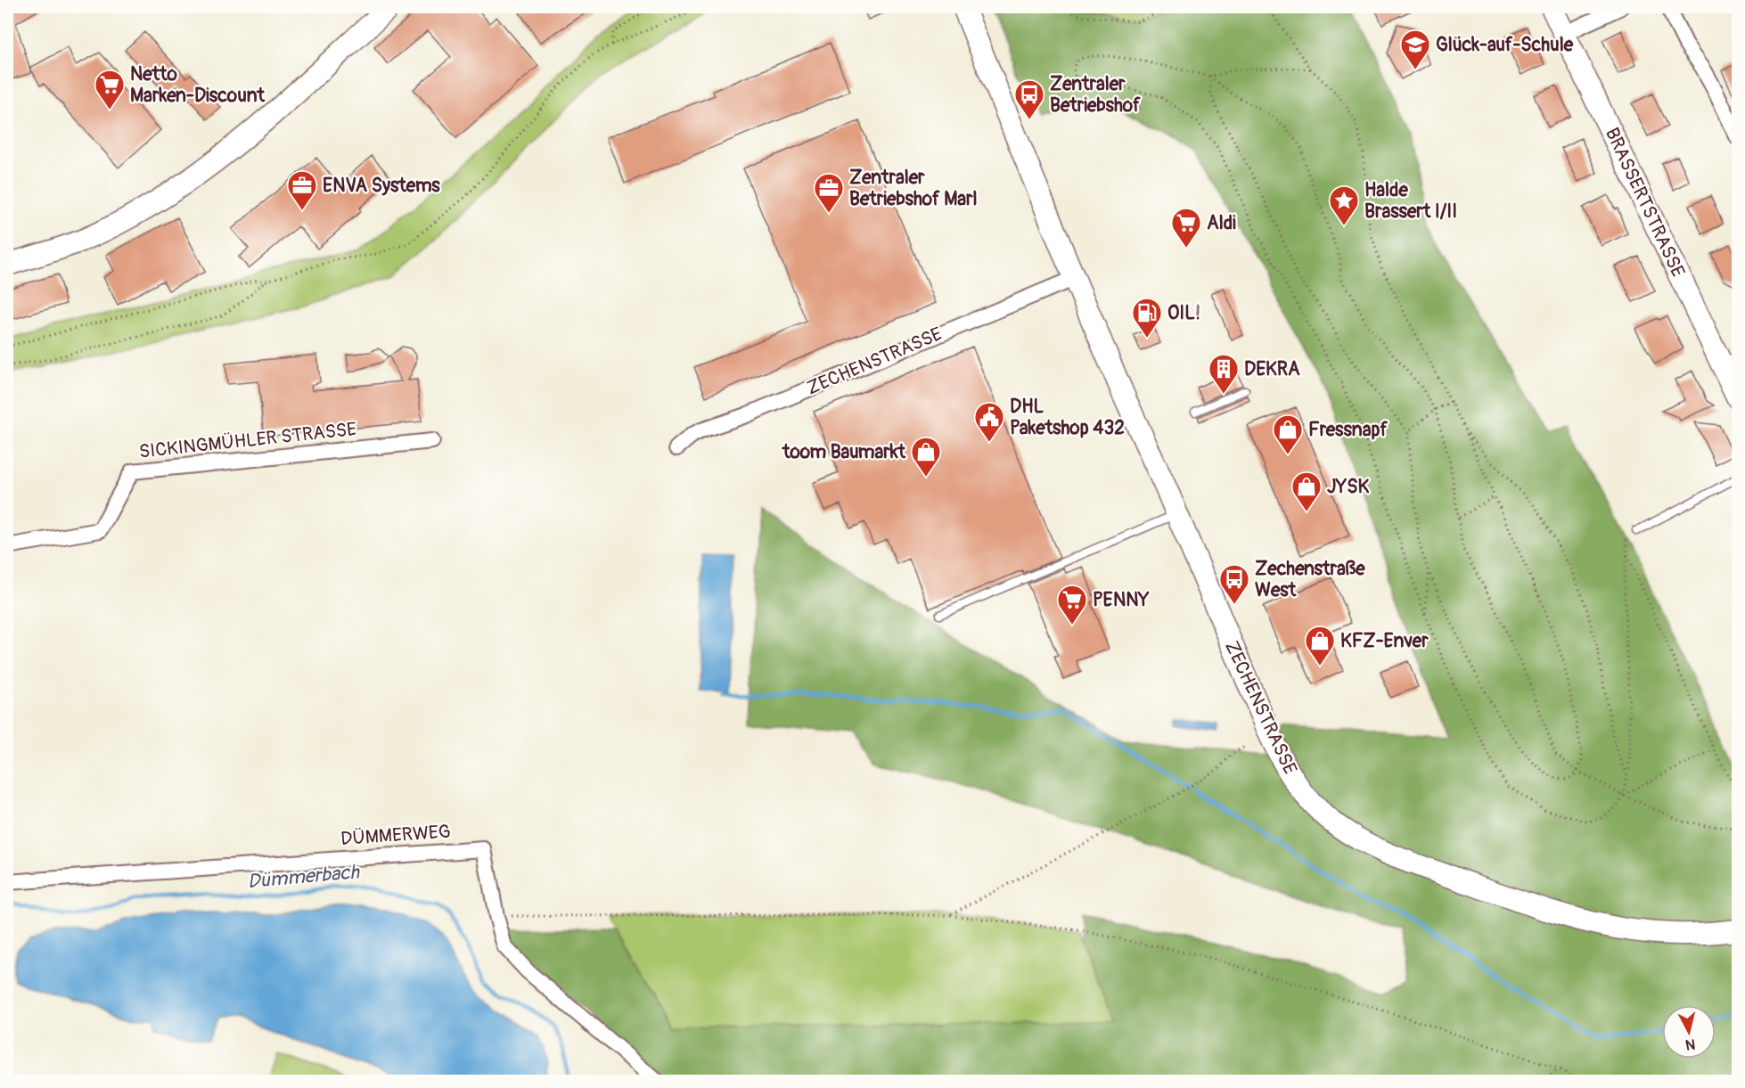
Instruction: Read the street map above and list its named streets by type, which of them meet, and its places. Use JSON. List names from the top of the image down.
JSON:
{
  "streets": {
    "street": [
      "BRASSERTSTRASSE",
      "ZECHENSTRASSE",
      "SICKINGMÜHLER STRASSE",
      "DÜMMERWEG"
    ]
  },
  "water": ["Dümmerbach"],
  "places": {
    "school or university": ["Glück-auf-Schule"],
    "supermarket": ["Netto Marken-Discount", "Aldi", "PENNY"],
    "bus stop": ["Zentraler Betriebshof", "Zechenstraße West"],
    "office": ["ENVA Systems", "Zentraler Betriebshof Marl"],
    "place": ["Halde Brassert I/II"],
    "fuel station": ["OIL!"],
    "building": ["DEKRA"],
    "public building": ["DHL Paketshop 432"],
    "shop": [
      "Fressnapf",
      "toom Baumarkt",
      "JYSK",
      "KFZ-Enver"
    ]
  },
  "north": "bottom"
}
